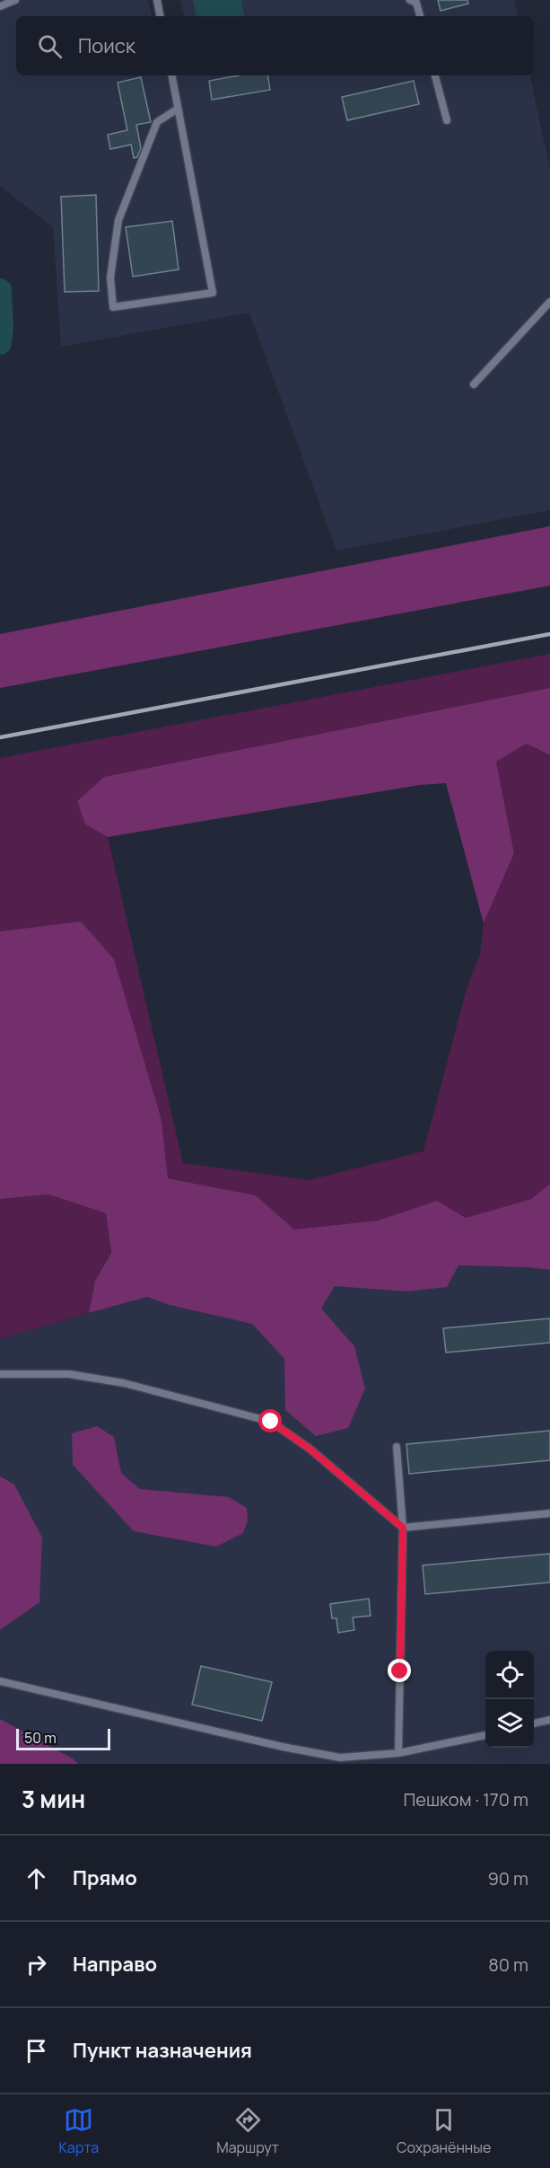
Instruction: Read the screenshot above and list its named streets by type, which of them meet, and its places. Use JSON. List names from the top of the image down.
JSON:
{
  "scale_bar": "50 m",
  "page": {
    "search": "Поиск",
    "scale": "50 m",
    "heading": ["3 мин", "Пешком · 170 m"],
    "list": [
      ["Прямо", "90 m"],
      ["Направо", "80 m"],
      "Пункт назначения"
    ],
    "nav": ["Карта", "Маршрут", "Сохранённые"]
  }
}
